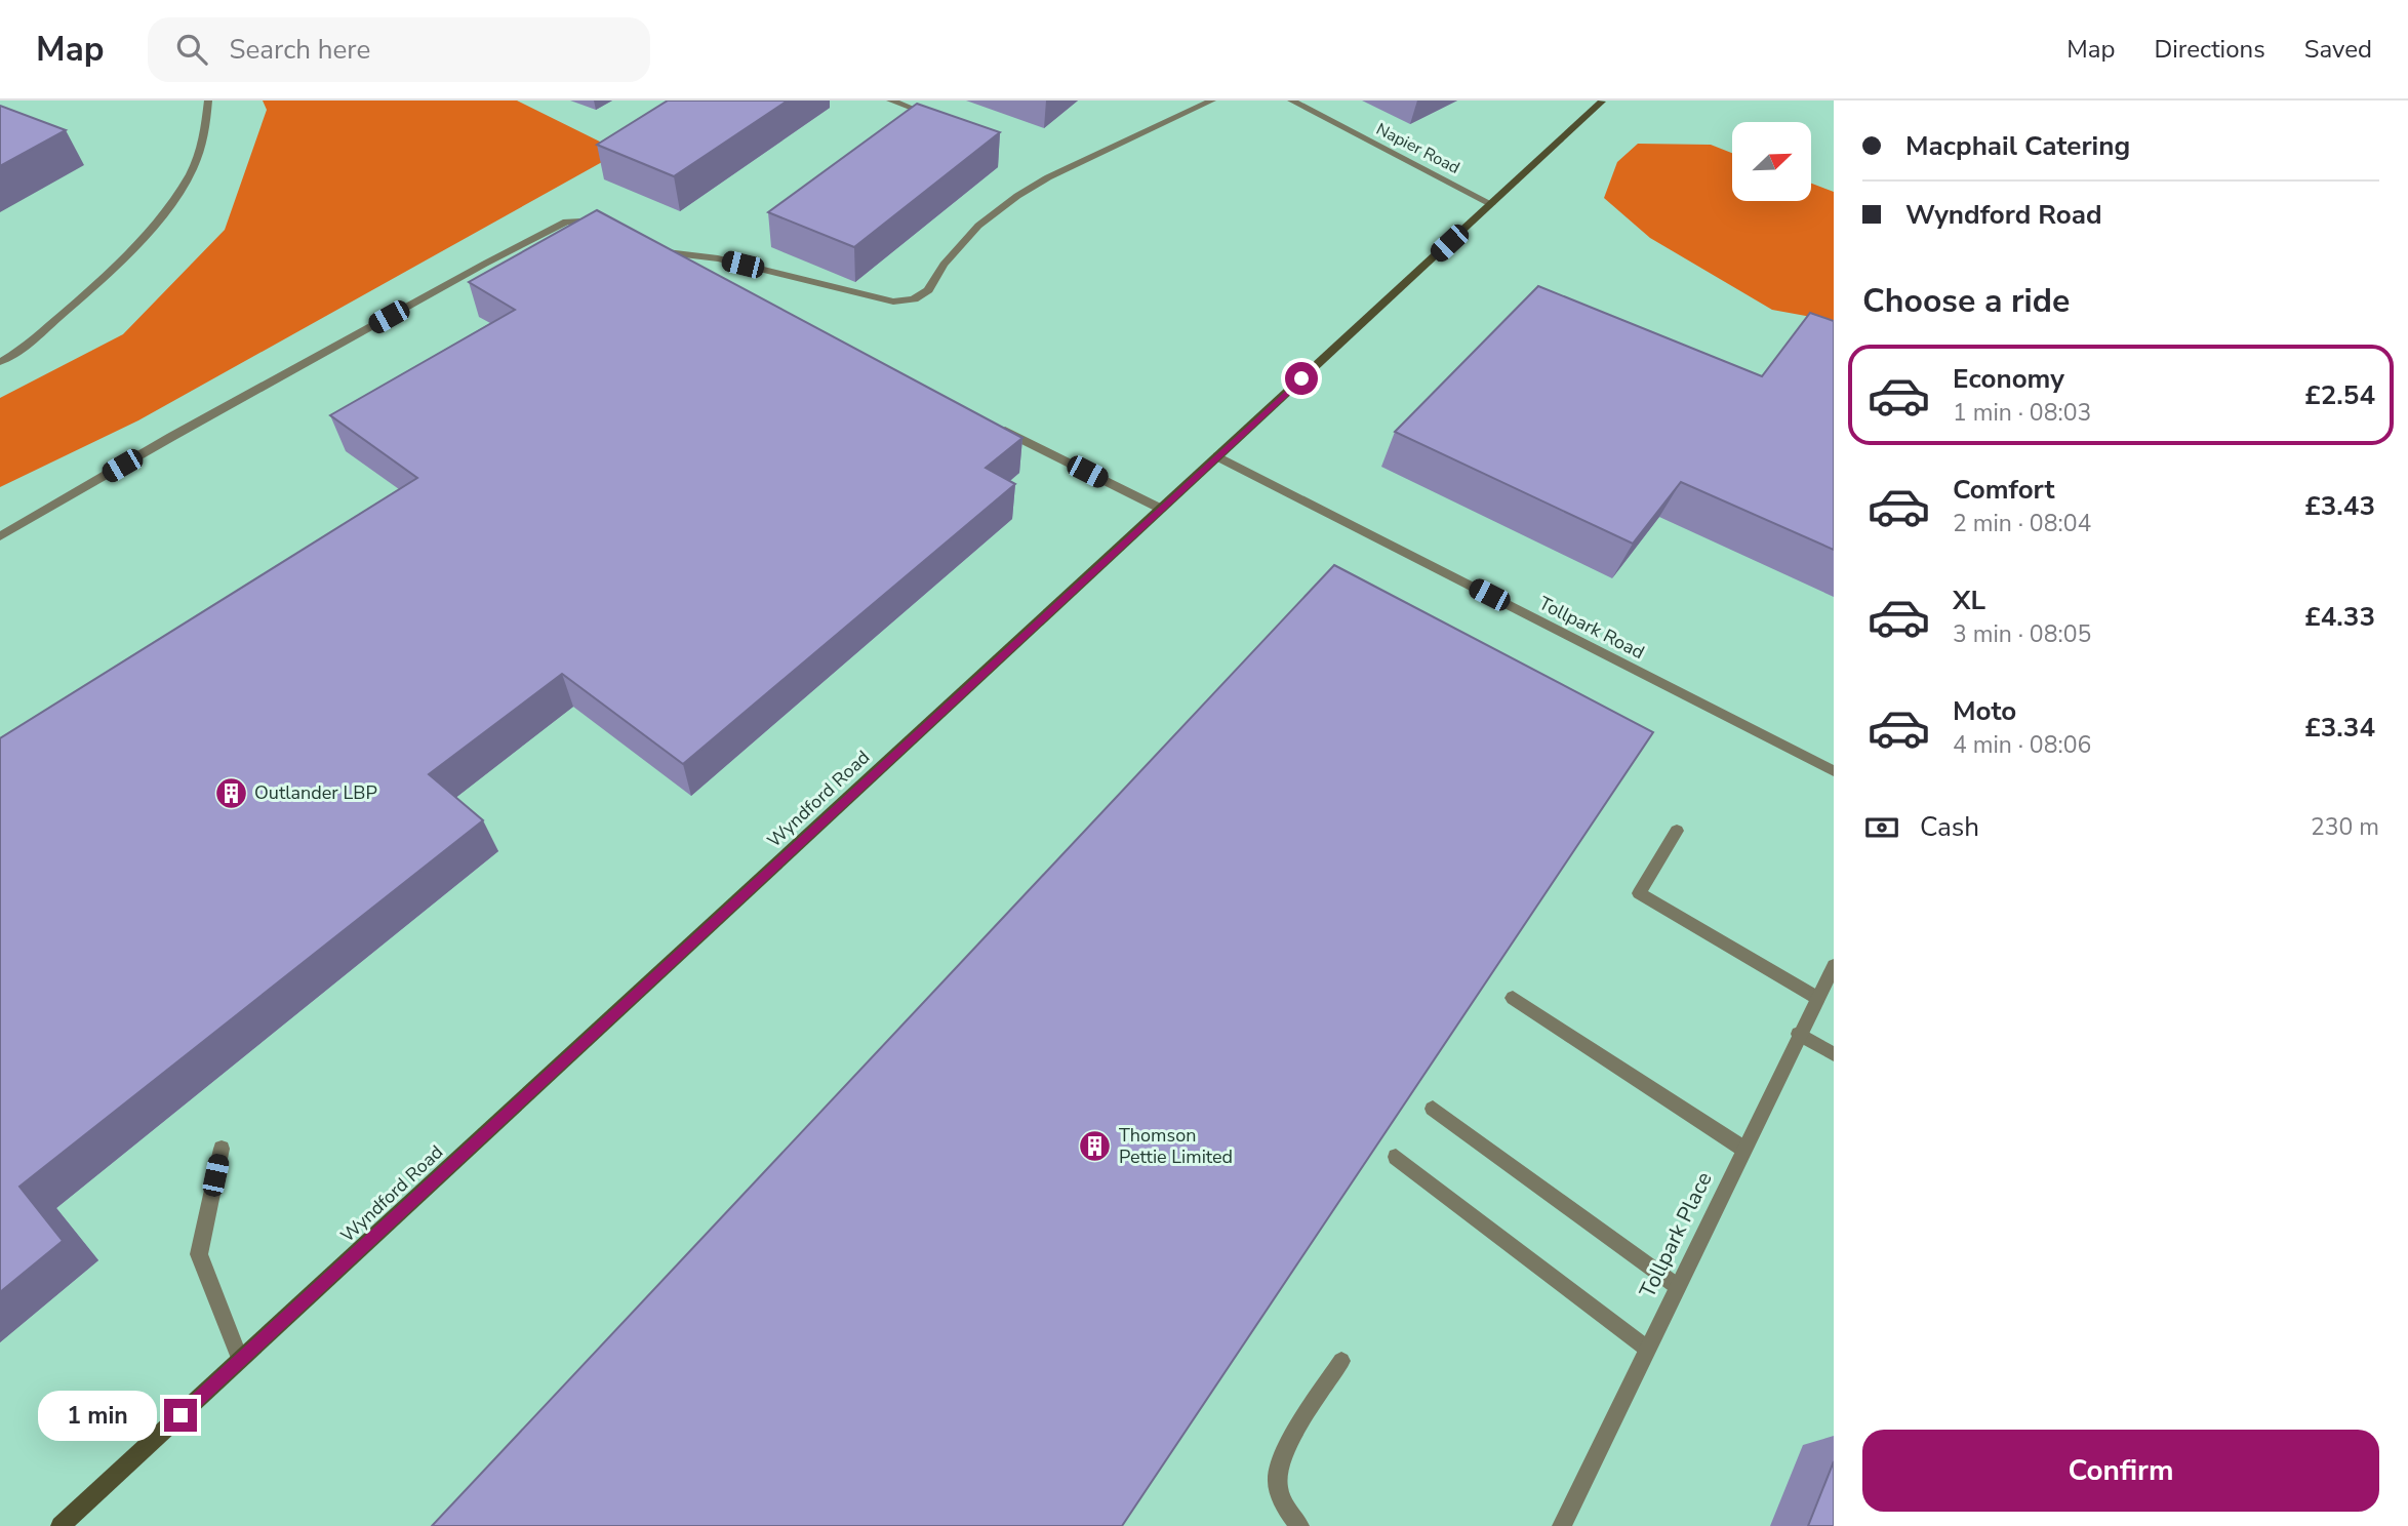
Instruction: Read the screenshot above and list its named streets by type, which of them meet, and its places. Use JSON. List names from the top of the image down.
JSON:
{
  "streets": {
    "street": [
      "Napier Road",
      "Tollpark Road",
      "Wyndford Road",
      "Tollpark Place"
    ]
  },
  "crossings": [
    ["Napier Road", "Wyndford Road"],
    ["Tollpark Road", "Wyndford Road"]
  ],
  "places": {
    "building": ["Outlander LBP", "Thomson Pettie Limited"]
  },
  "north": "top right",
  "page": {
    "header": "Map",
    "search": "Search here",
    "nav": ["Map", "Directions", "Saved"],
    "banner": ["Macphail Catering", "Wyndford Road"],
    "heading": "Choose a ride",
    "list": [
      {
        "name": "Economy",
        "note": "1 min · 08:03",
        "value": "£2.54"
      },
      {
        "name": "Comfort",
        "note": "2 min · 08:04",
        "value": "£3.43"
      },
      {
        "name": "XL",
        "note": "3 min · 08:05",
        "value": "£4.33"
      },
      {
        "name": "Moto",
        "note": "4 min · 08:06",
        "value": "£3.34"
      }
    ],
    "pay": ["Cash", "230 m"],
    "bubble": "1 min",
    "buttons": "Confirm"
  }
}
